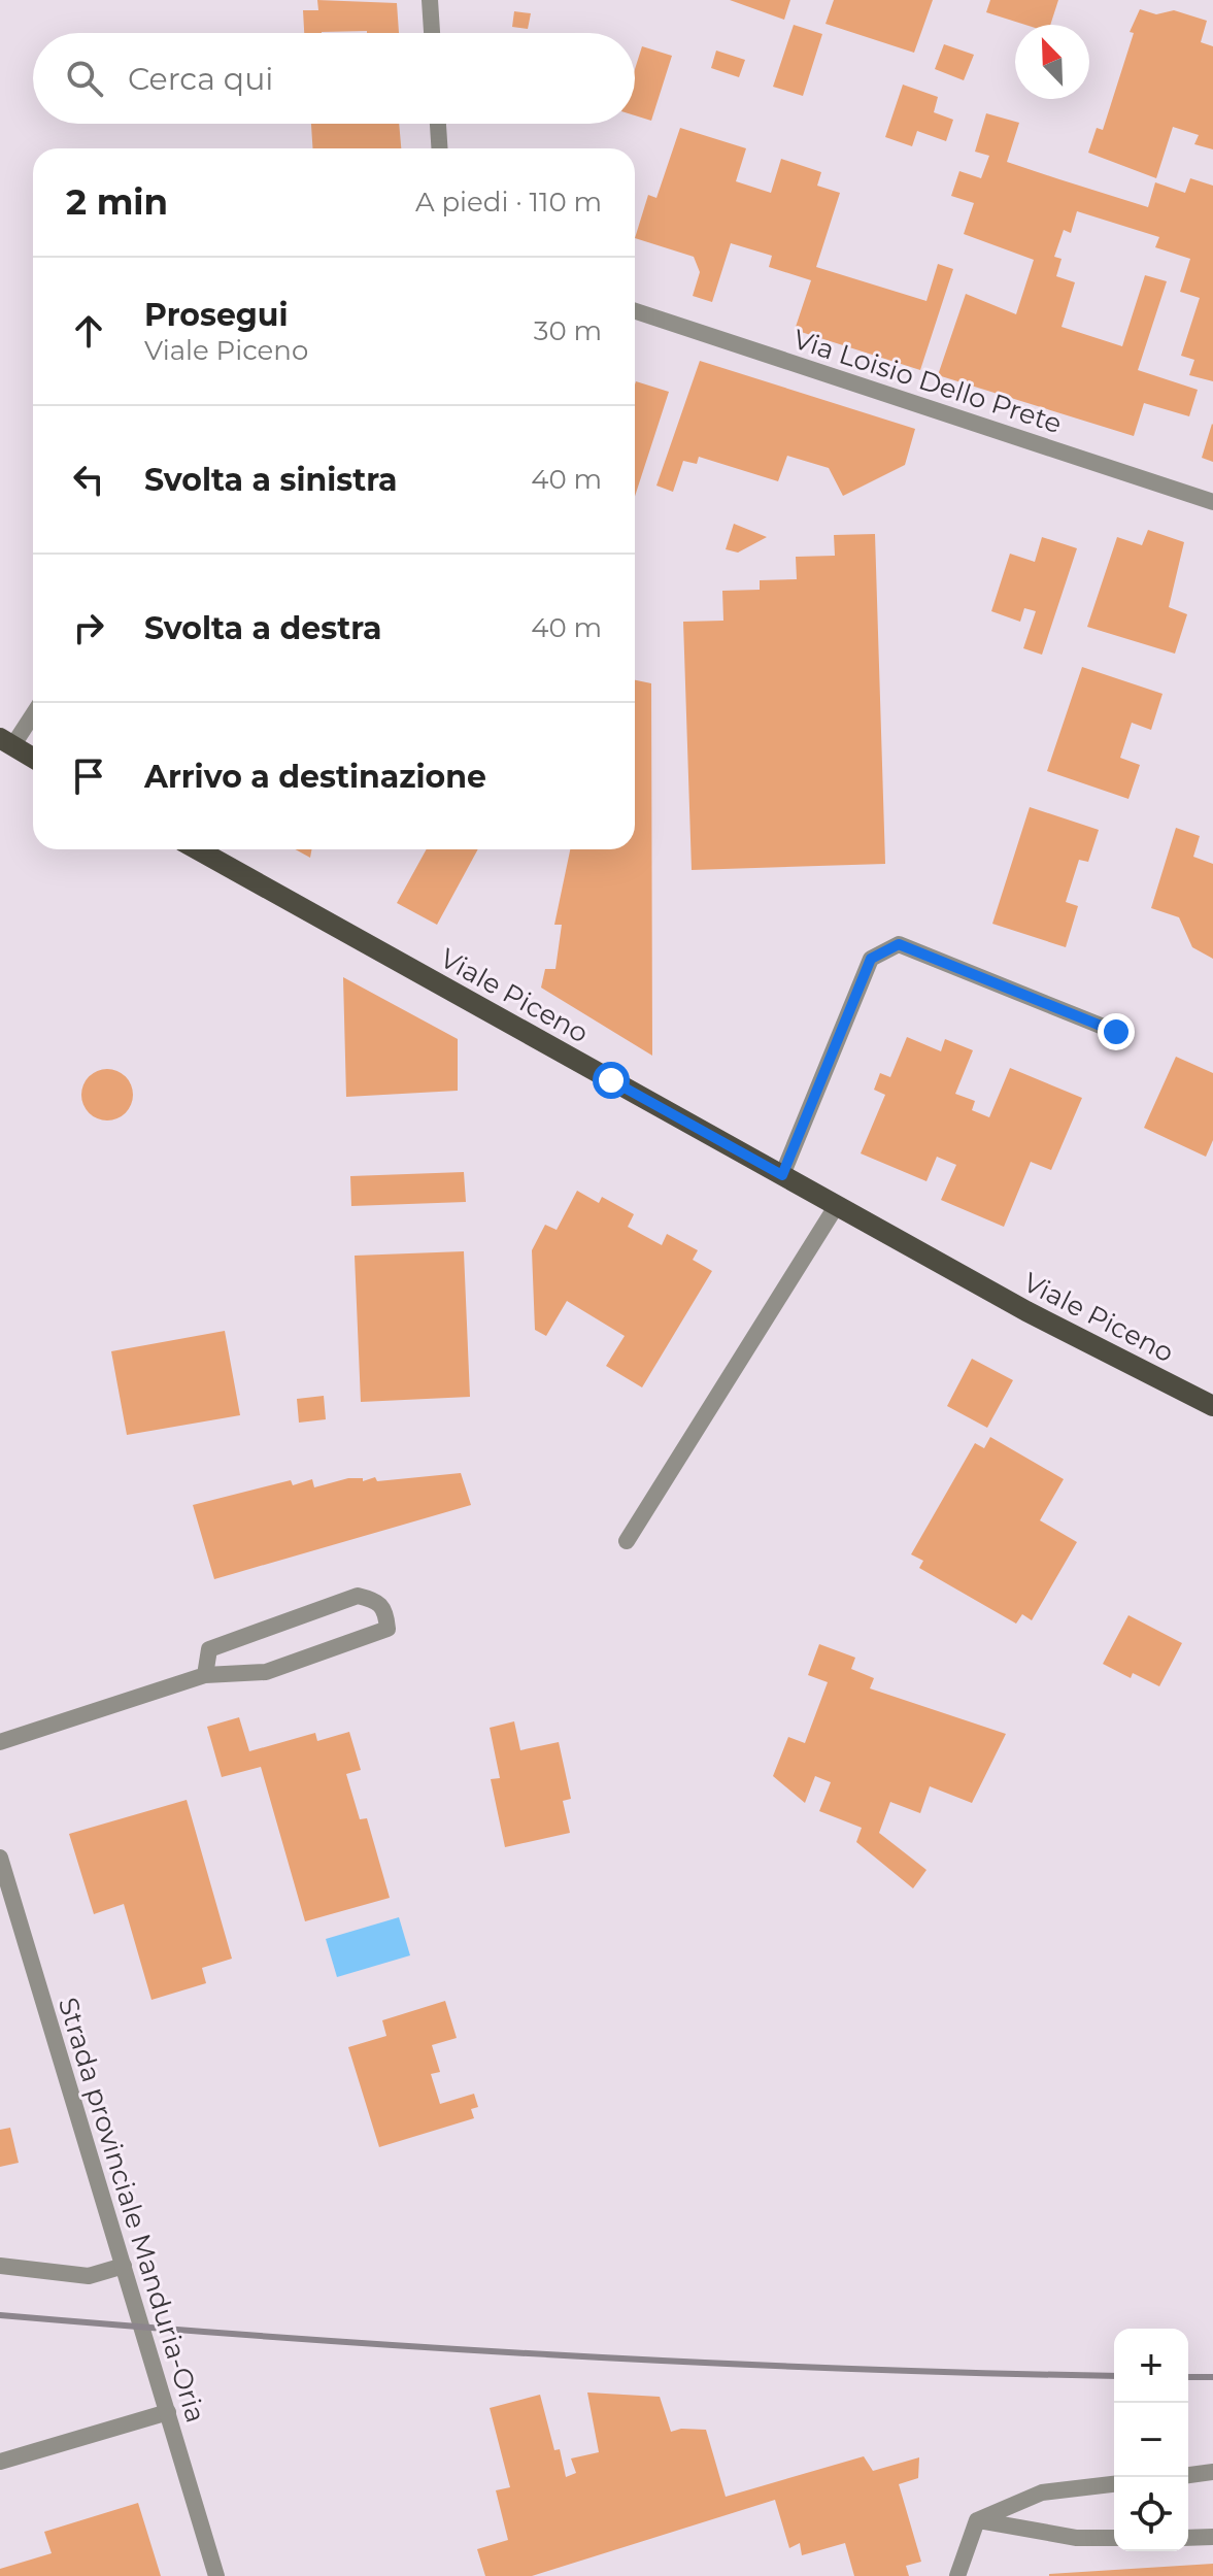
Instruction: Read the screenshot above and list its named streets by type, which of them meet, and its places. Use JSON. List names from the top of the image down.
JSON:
{
  "streets": {
    "main road": ["Viale Piceno"],
    "street": ["Via Loisio Dello Prete", "Strada provinciale Manduria-Oria"]
  },
  "north": "top left",
  "page": {
    "search": "Cerca qui",
    "heading": ["2 min", "A piedi · 110 m"],
    "list": [
      ["Prosegui", "Viale Piceno", "30 m"],
      ["Svolta a sinistra", "40 m"],
      ["Svolta a destra", "40 m"],
      "Arrivo a destinazione"
    ],
    "map_buttons": ["+", "−"]
  }
}
